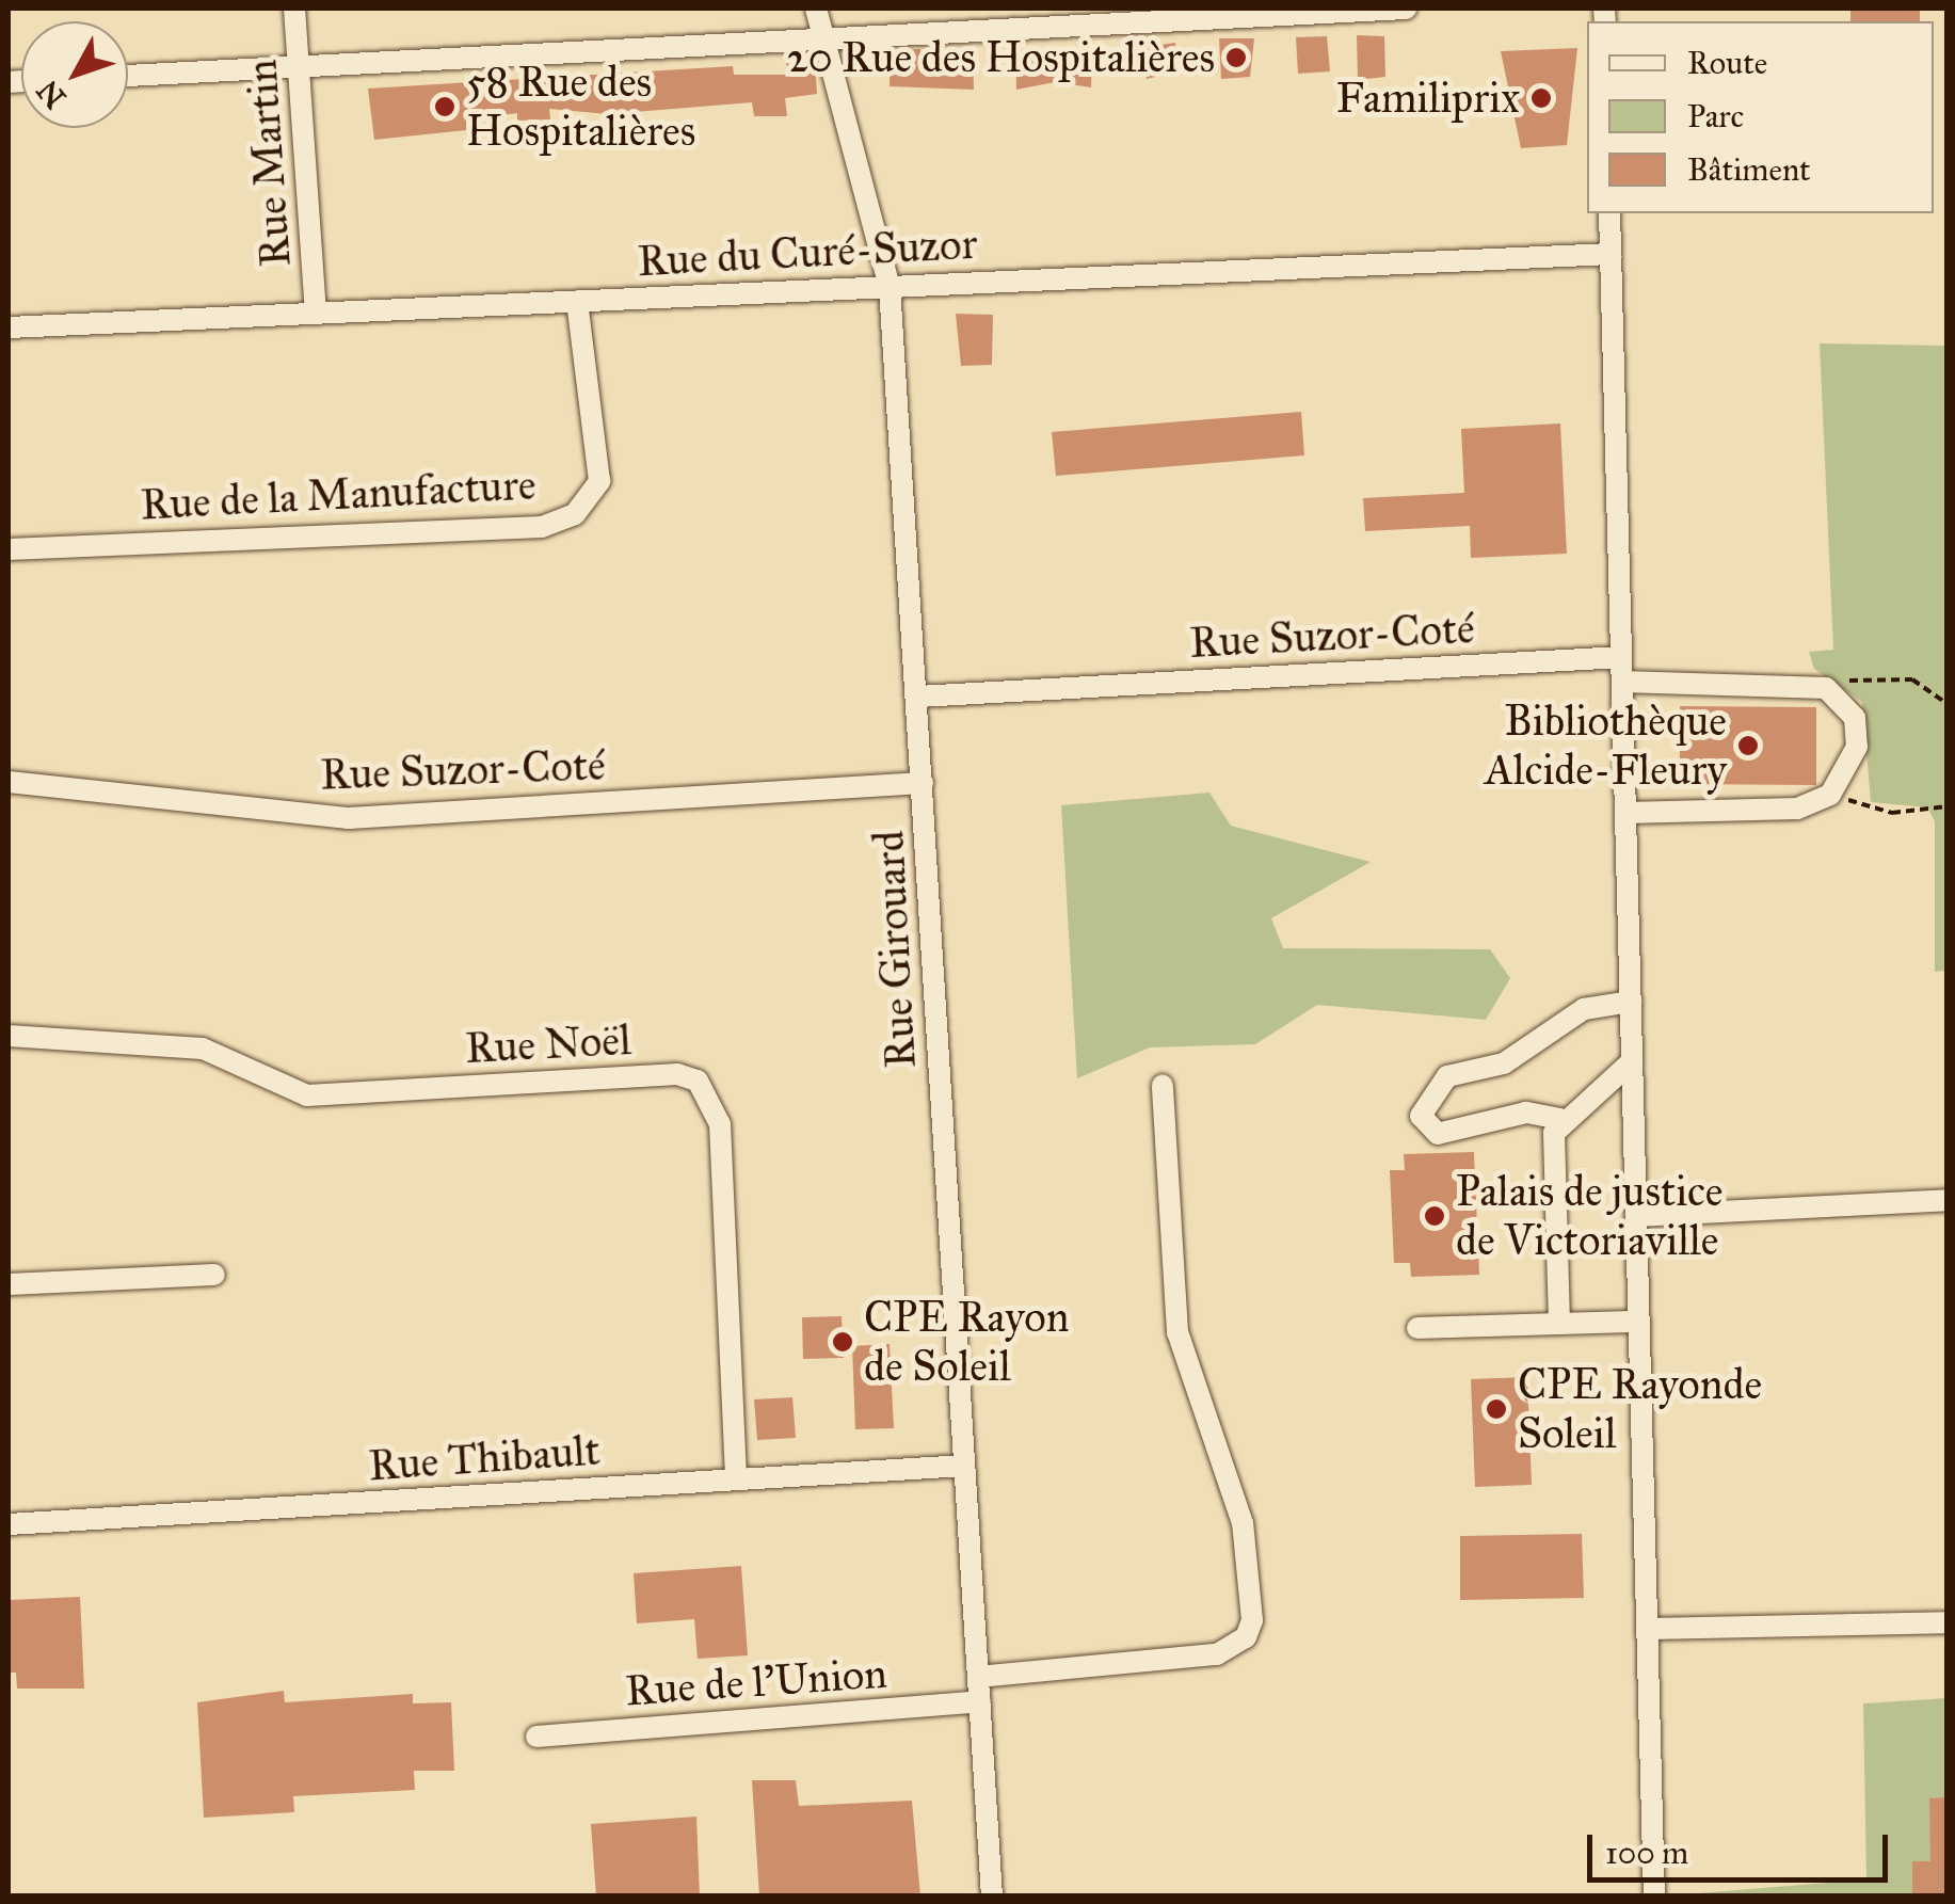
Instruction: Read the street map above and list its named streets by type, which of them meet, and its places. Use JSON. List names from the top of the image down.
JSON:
{
  "streets": {
    "street": [
      "Rue Martin",
      "Rue du Curé-Suzor",
      "Rue de la Manufacture",
      "Rue Suzor-Coté",
      "Rue Girouard",
      "Rue Noël",
      "Rue Thibault",
      "Rue de l'Union"
    ]
  },
  "crossings": [
    ["Rue Martin", "Rue du Curé-Suzor"],
    ["Rue du Curé-Suzor", "Rue de la Manufacture"],
    ["Rue du Curé-Suzor", "Rue Girouard"],
    ["Rue Suzor-Coté", "Rue Girouard"],
    ["Rue Girouard", "Rue Thibault"],
    ["Rue Girouard", "Rue de l'Union"],
    ["Rue Noël", "Rue Thibault"]
  ],
  "places": [
    "20 Rue des Hospitalières",
    "Familiprix",
    "58 Rue des Hospitalières",
    "Bibliothèque Alcide-Fleury",
    "Palais de justice de Victoriaville",
    "CPE Rayon de Soleil",
    "CPE Rayonde Soleil"
  ],
  "legend": ["Route", "Parc", "Bâtiment"],
  "scale_bar": "100 m",
  "north": "bottom left"
}
